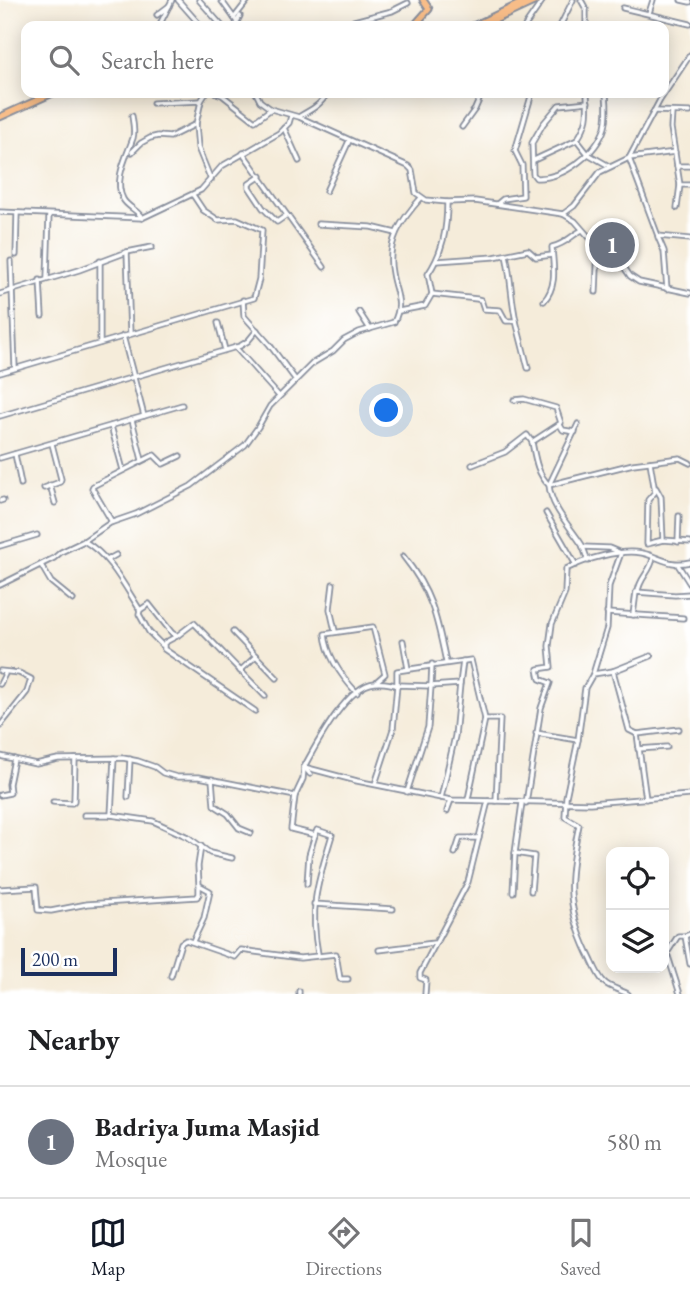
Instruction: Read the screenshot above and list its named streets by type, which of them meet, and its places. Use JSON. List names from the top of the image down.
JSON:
{
  "scale_bar": "200 m",
  "page": {
    "search": "Search here",
    "pins": "1",
    "scale": "200 m",
    "heading": "Nearby",
    "list": [
      {
        "mark": "1",
        "name": "Badriya Juma Masjid",
        "note": "Mosque",
        "value": "580 m"
      }
    ],
    "nav": ["Map", "Directions", "Saved"]
  }
}
